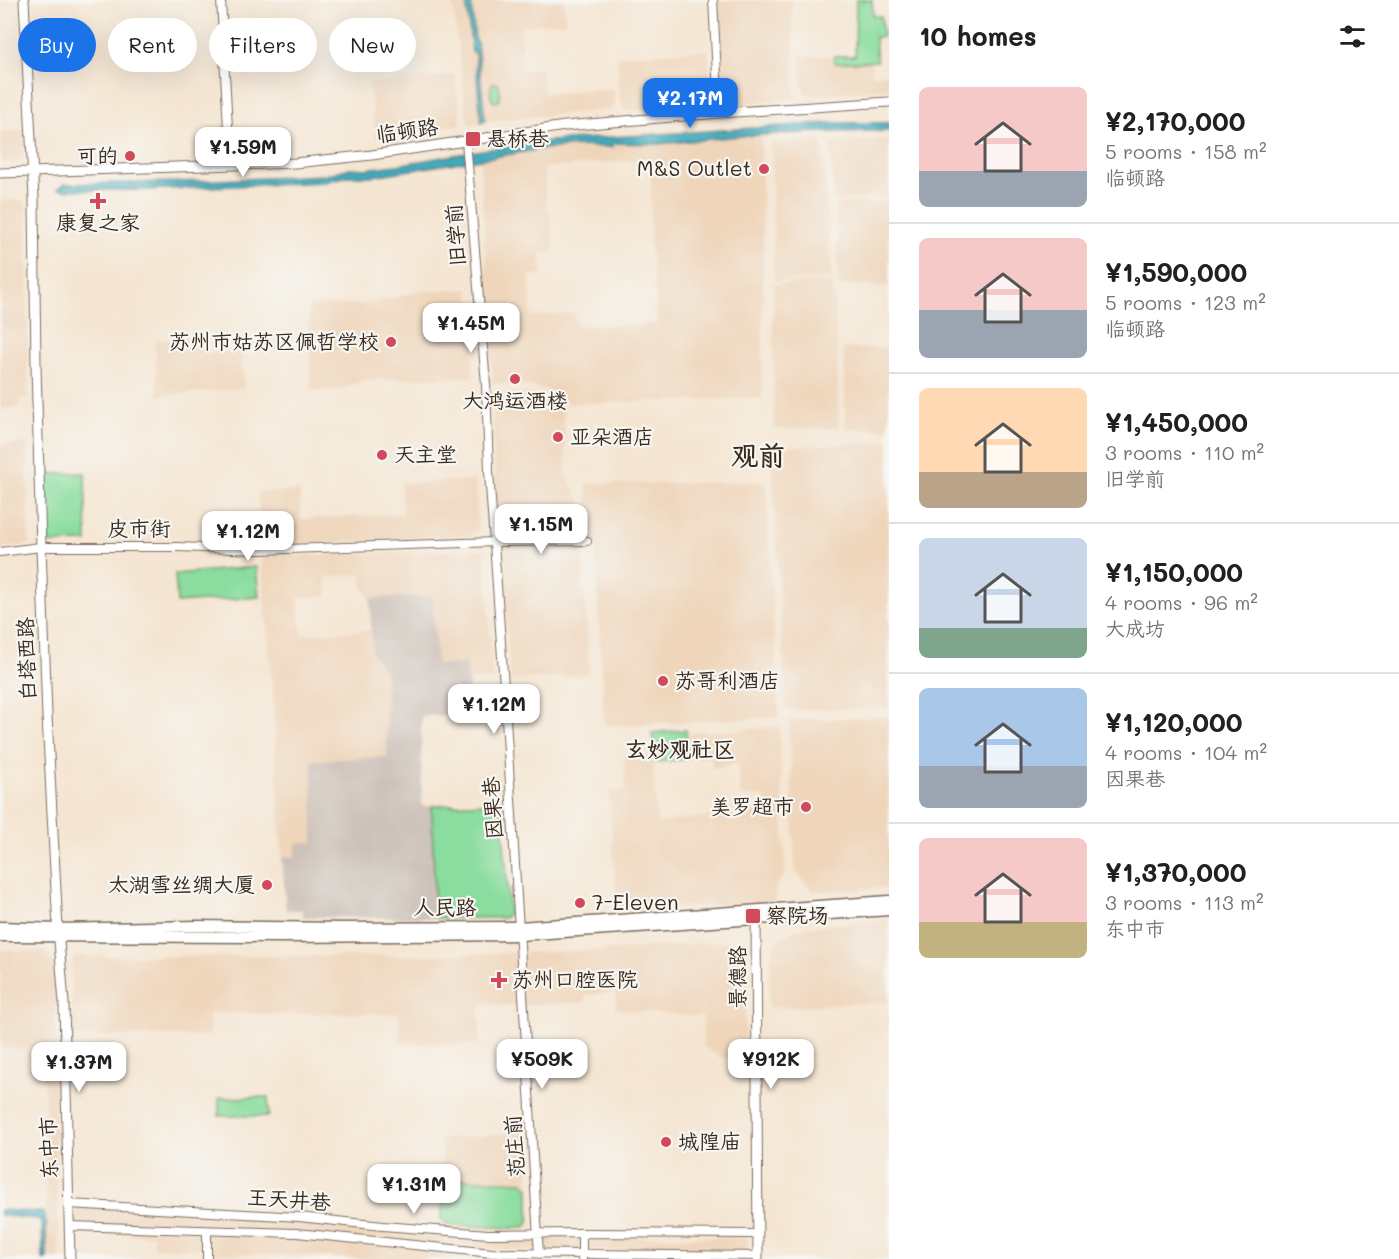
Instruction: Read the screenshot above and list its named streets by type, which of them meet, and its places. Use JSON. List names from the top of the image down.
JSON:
{
  "streets": {
    "main road": [
      "临顿路",
      "白塔西路",
      "人民路",
      "景德路",
      "东中市"
    ],
    "street": [
      "旧学前",
      "皮市街",
      "因果巷",
      "范庄前",
      "王天井巷"
    ]
  },
  "crossings": [
    ["临顿路", "旧学前"],
    ["临顿路", "白塔西路"],
    ["旧学前", "皮市街"],
    ["旧学前", "因果巷"],
    ["皮市街", "白塔西路"],
    ["皮市街", "因果巷"],
    ["白塔西路", "人民路"],
    ["白塔西路", "东中市"],
    ["因果巷", "人民路"],
    ["因果巷", "范庄前"],
    ["人民路", "景德路"],
    ["人民路", "范庄前"],
    ["人民路", "东中市"],
    ["景德路", "王天井巷"],
    ["范庄前", "王天井巷"],
    ["东中市", "王天井巷"]
  ],
  "districts": ["观前", "玄妙观社区"],
  "places": {
    "transit": ["悬桥巷", "察院场"],
    "other": [
      "可的",
      "M&S Outlet",
      "苏州市姑苏区佩哲学校",
      "大鸿运酒楼",
      "亚朵酒店",
      "天主堂",
      "苏哥利酒店",
      "美罗超市",
      "太湖雪丝绸大厦",
      "7-Eleven",
      "城隍庙"
    ],
    "health": ["康复之家", "苏州口腔医院"]
  },
  "page": {
    "heading": "10 homes",
    "chip": [
      "Buy",
      "Rent",
      "Filters",
      "New"
    ],
    "list": [
      {
        "name": "¥2,170,000",
        "note": "5 rooms · 158 m² · 临顿路"
      },
      {
        "name": "¥1,590,000",
        "note": "5 rooms · 123 m² · 临顿路"
      },
      {
        "name": "¥1,450,000",
        "note": "3 rooms · 110 m² · 旧学前"
      },
      {
        "name": "¥1,150,000",
        "note": "4 rooms · 96 m² · 大成坊"
      },
      {
        "name": "¥1,120,000",
        "note": "4 rooms · 104 m² · 因果巷"
      },
      {
        "name": "¥1,370,000",
        "note": "3 rooms · 113 m² · 东中市"
      }
    ],
    "price": [
      "¥2.17M",
      "¥1.59M",
      "¥1.45M",
      "¥1.15M",
      "¥1.12M",
      "¥1.12M",
      "¥509K",
      "¥912K",
      "¥1.37M",
      "¥1.31M"
    ]
  }
}
